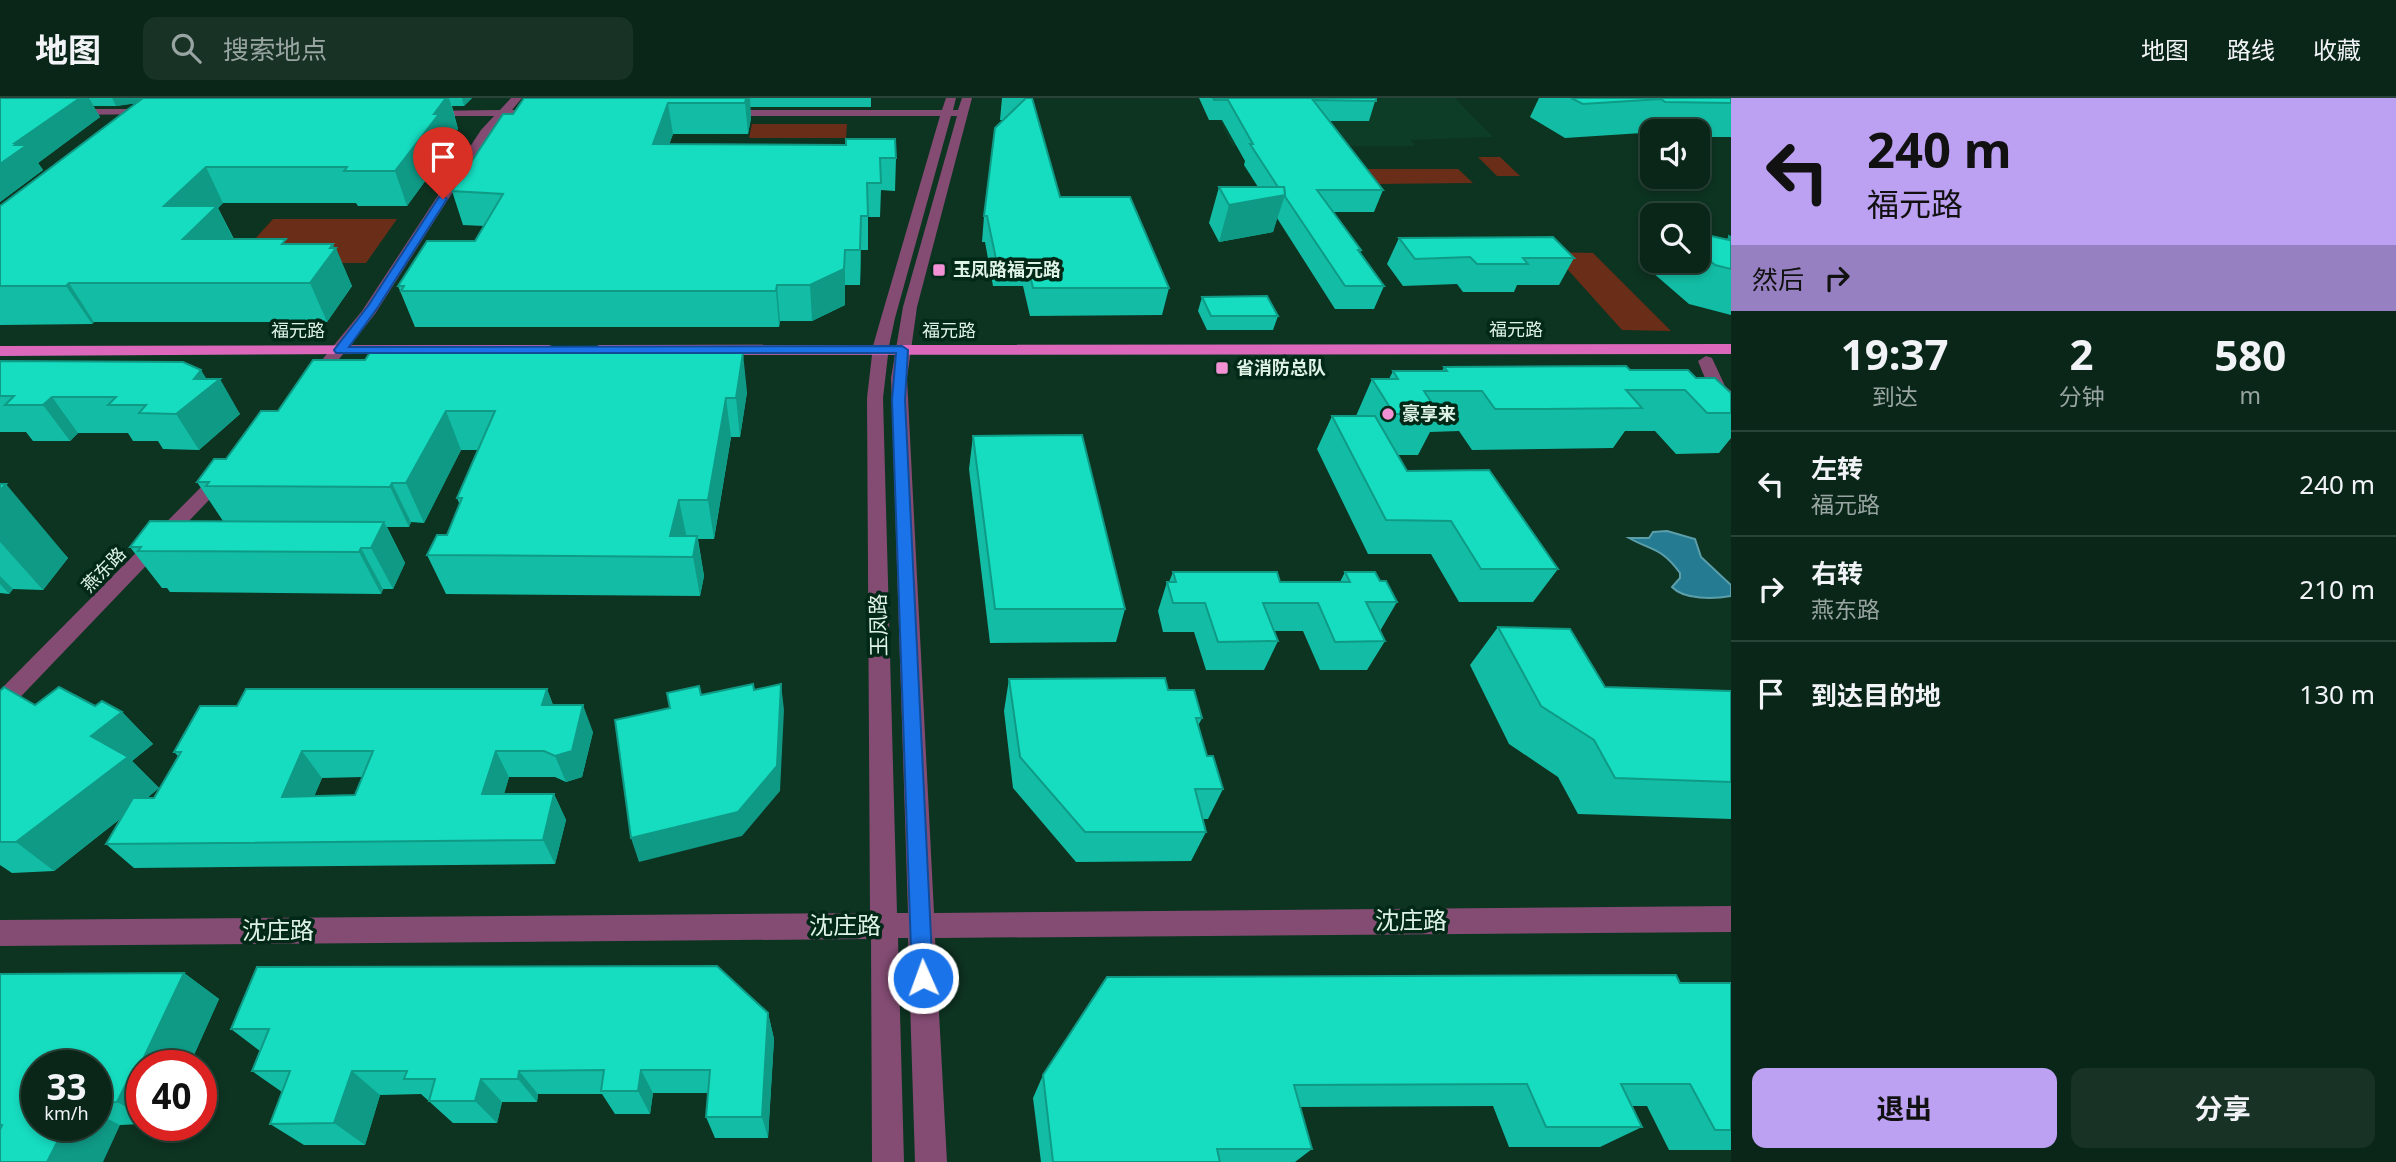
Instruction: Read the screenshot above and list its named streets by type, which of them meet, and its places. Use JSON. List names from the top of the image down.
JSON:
{
  "streets": {
    "main road": ["福元路"],
    "street": ["燕东路", "玉凤路", "沈庄路"]
  },
  "crossings": [
    ["福元路", "玉凤路"],
    ["玉凤路", "沈庄路"]
  ],
  "places": {
    "transit": ["玉凤路福元路", "省消防总队"],
    "other": ["豪享来"]
  },
  "page": {
    "header": "地图",
    "search": "搜索地点",
    "nav": ["地图", "路线", "收藏"],
    "turn": ["240 m", "福元路"],
    "then": "然后",
    "eta": [
      "19:37",
      "到达",
      "2",
      "分钟",
      "580",
      "m"
    ],
    "list": [
      {
        "name": "左转",
        "note": "福元路",
        "value": "240 m"
      },
      {
        "name": "右转",
        "note": "燕东路",
        "value": "210 m"
      },
      {
        "name": "到达目的地",
        "value": "130 m"
      }
    ],
    "speed": "33 km/h",
    "limit": "40",
    "buttons": ["退出", "分享"]
  }
}
